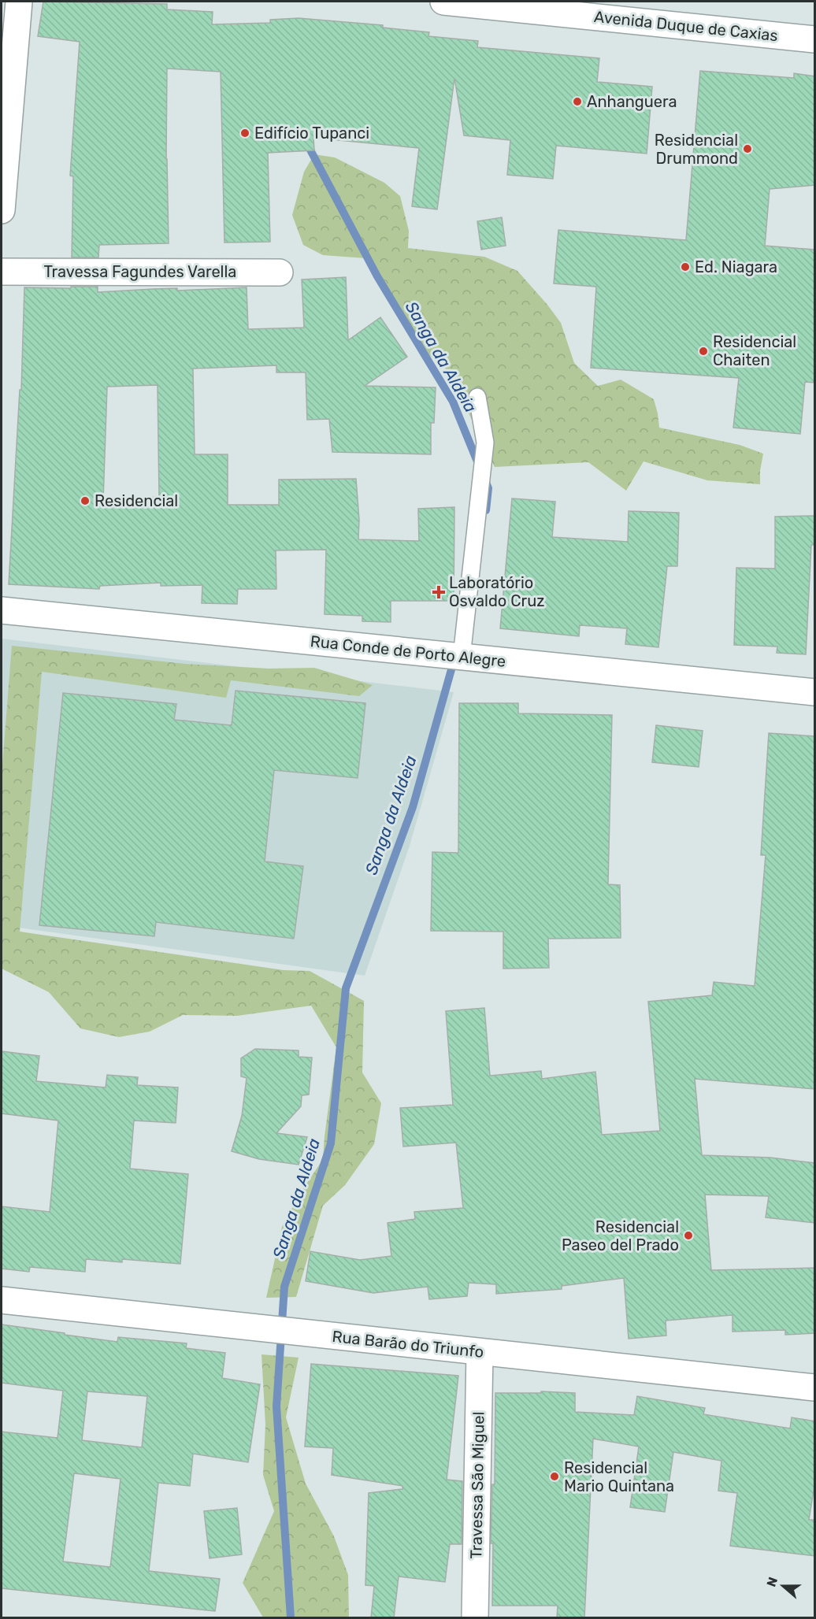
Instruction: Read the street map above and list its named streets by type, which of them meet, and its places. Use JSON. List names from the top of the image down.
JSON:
{
  "streets": {
    "street": [
      "Avenida Duque de Caxias",
      "Travessa Fagundes Varella",
      "Rua Conde de Porto Alegre",
      "Rua Barão do Triunfo",
      "Travessa São Miguel"
    ]
  },
  "crossings": [
    ["Rua Barão do Triunfo", "Travessa São Miguel"]
  ],
  "water": ["Sanga da Aldeia"],
  "places": {
    "other": [
      "Anhanguera",
      "Edifício Tupanci",
      "Residencial Drummond",
      "Ed. Niagara",
      "Residencial Chaiten",
      "Residencial",
      "Residencial Paseo del Prado",
      "Residencial Mario Quintana"
    ],
    "health": ["Laboratório Osvaldo Cruz"]
  },
  "north": "left"
}
